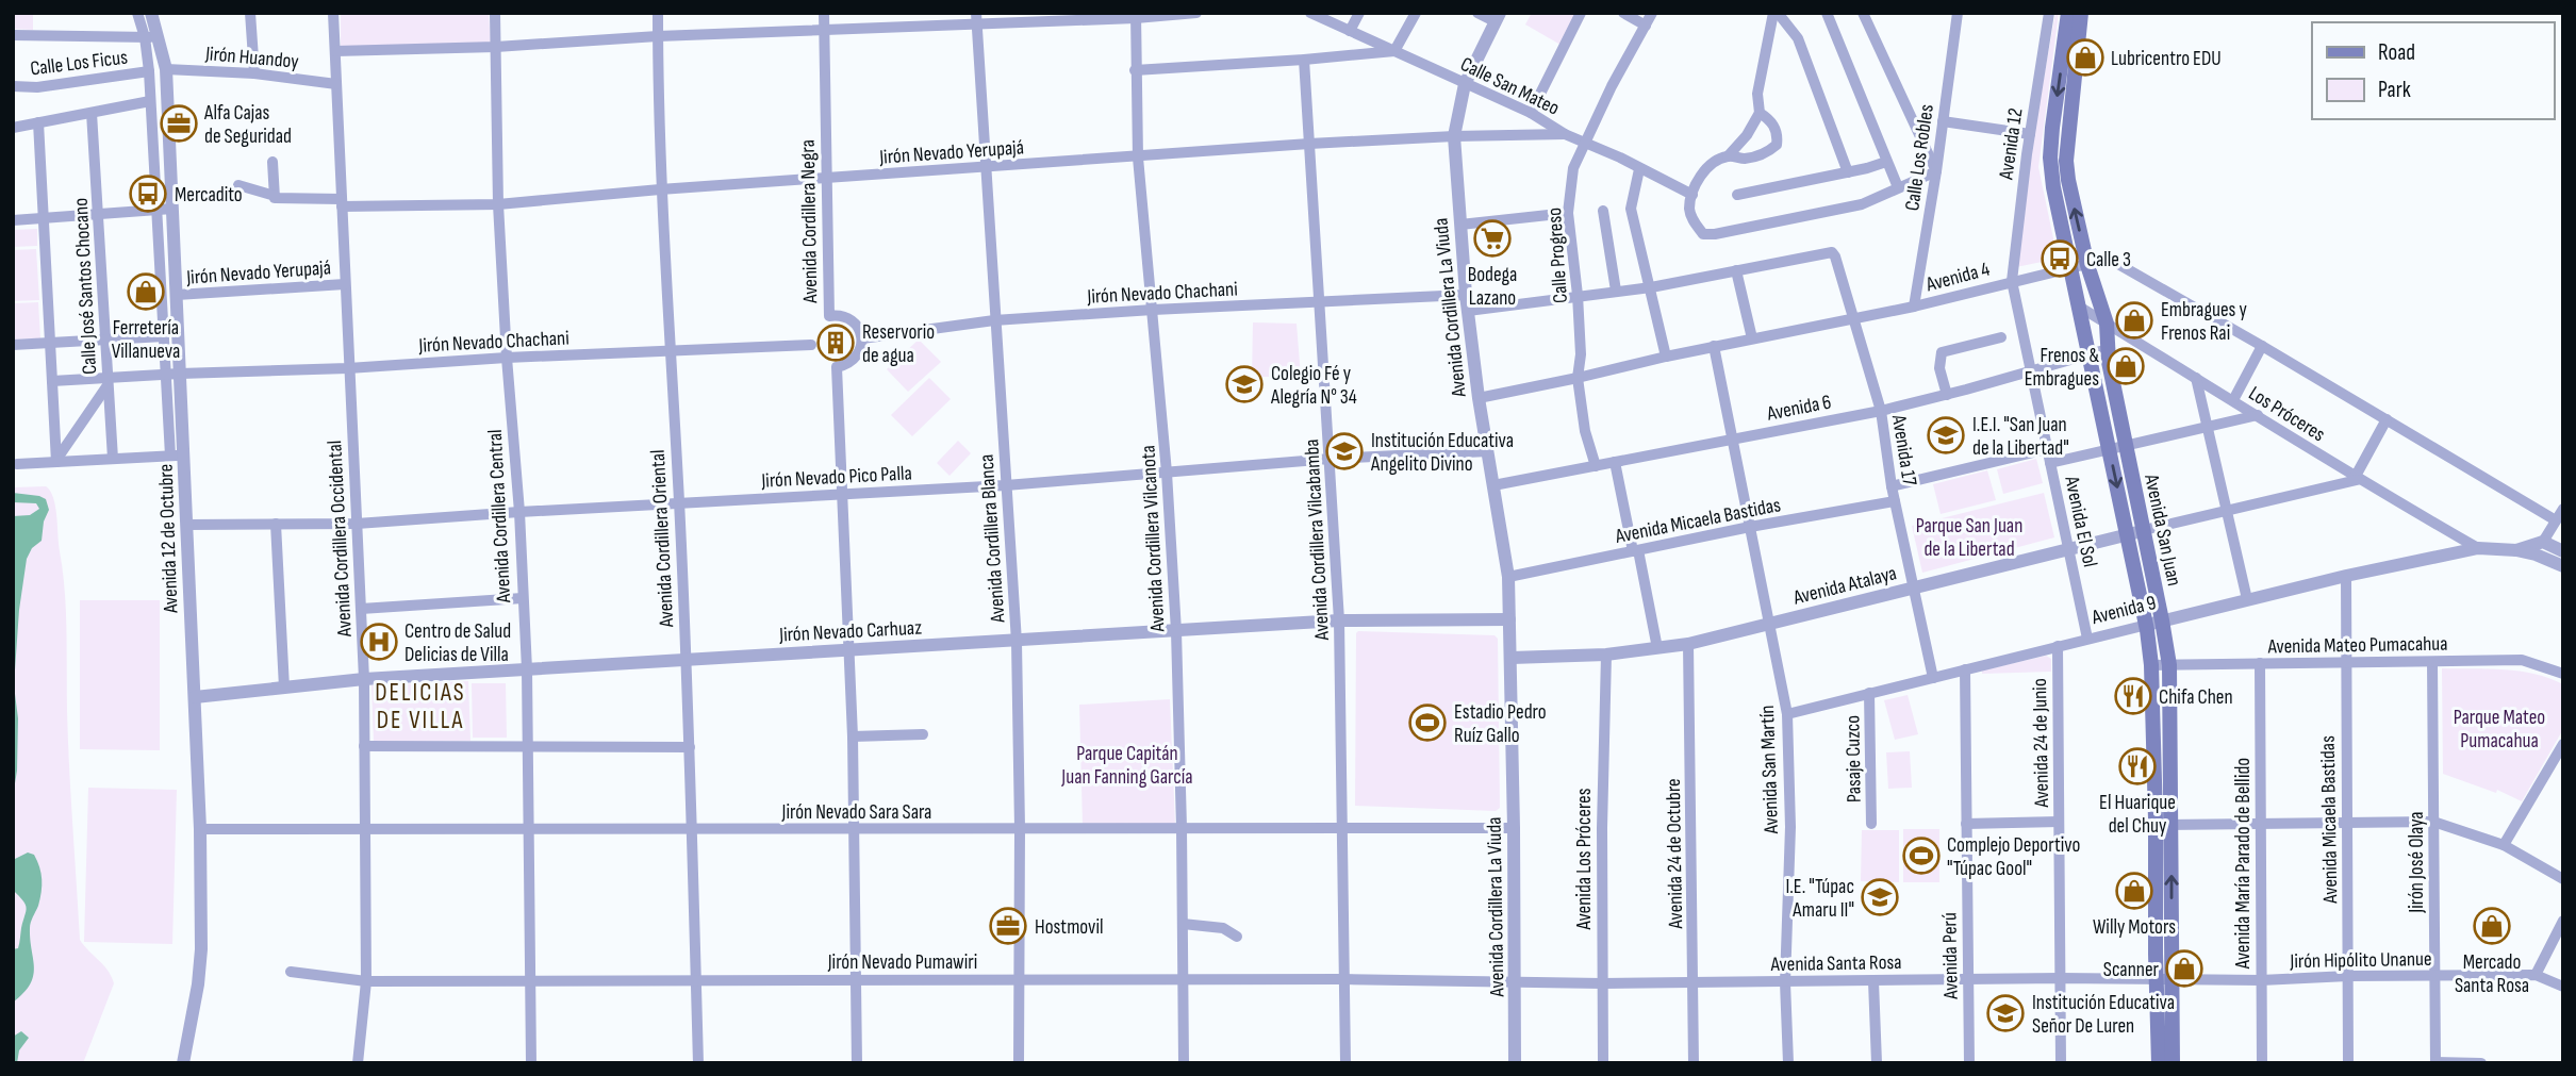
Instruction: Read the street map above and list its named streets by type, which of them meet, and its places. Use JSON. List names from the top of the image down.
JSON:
{
  "streets": {
    "main road": ["Avenida San Juan"],
    "street": [
      "Jirón Huandoy",
      "Calle Los Ficus",
      "Calle San Mateo",
      "Avenida 12",
      "Jirón Nevado Yerupajá",
      "Calle Los Robles",
      "Avenida Cordillera Negra",
      "Calle Progreso",
      "Avenida 4",
      "Calle José Santos Chocano",
      "Jirón Nevado Chachani",
      "Avenida Cordillera La Viuda",
      "Avenida 6",
      "Los Próceres",
      "Avenida 17",
      "Jirón Nevado Pico Palla",
      "Avenida Cordillera Central",
      "Avenida Micaela Bastidas",
      "Avenida El Sol",
      "Avenida 12 de Octubre",
      "Avenida Cordillera Occidental",
      "Avenida Cordillera Oriental",
      "Avenida Cordillera Blanca",
      "Avenida Cordillera Vilcanota",
      "Avenida Cordillera Vilcabamba",
      "Avenida Atalaya",
      "Avenida 9",
      "Jirón Nevado Carhuaz",
      "Avenida Mateo Pumacahua",
      "Avenida 24 de Junio",
      "Pasaje Cuzco",
      "Avenida San Martín",
      "Jirón Nevado Sara Sara",
      "Avenida 24 de Octubre",
      "Avenida Los Próceres",
      "Jirón José Olaya",
      "Avenida María Parado de Bellido",
      "Avenida Perú",
      "Jirón Hipólito Unanue",
      "Jirón Nevado Pumawiri",
      "Avenida Santa Rosa"
    ]
  },
  "crossings": [
    ["Jirón Huandoy", "Avenida 12 de Octubre"],
    ["Jirón Huandoy", "Avenida Cordillera Occidental"],
    ["Calle Los Ficus", "Avenida 12 de Octubre"],
    ["Calle San Mateo", "Jirón Nevado Yerupajá"],
    ["Calle San Mateo", "Calle Progreso"],
    ["Calle San Mateo", "Avenida Cordillera La Viuda"],
    ["Avenida 12", "Avenida 4"],
    ["Avenida 12", "Avenida El Sol"],
    ["Jirón Nevado Yerupajá", "Avenida Cordillera Negra"],
    ["Jirón Nevado Yerupajá", "Avenida Cordillera La Viuda"],
    ["Jirón Nevado Yerupajá", "Avenida Cordillera Central"],
    ["Jirón Nevado Yerupajá", "Avenida 12 de Octubre"],
    ["Jirón Nevado Yerupajá", "Avenida Cordillera Occidental"],
    ["Jirón Nevado Yerupajá", "Avenida Cordillera Oriental"],
    ["Jirón Nevado Yerupajá", "Avenida Cordillera Blanca"],
    ["Jirón Nevado Yerupajá", "Avenida Cordillera Vilcanota"],
    ["Jirón Nevado Yerupajá", "Avenida Cordillera Vilcabamba"],
    ["Calle Los Robles", "Avenida 4"],
    ["Avenida Cordillera Negra", "Jirón Nevado Chachani"],
    ["Calle Progreso", "Avenida 4"],
    ["Calle Progreso", "Avenida 6"],
    ["Avenida 4", "Avenida Cordillera La Viuda"],
    ["Avenida 4", "Avenida 17"],
    ["Avenida 4", "Avenida El Sol"],
    ["Avenida 4", "Avenida San Juan"],
    ["Avenida 4", "Avenida San Martín"],
    ["Calle José Santos Chocano", "Jirón Nevado Chachani"],
    ["Jirón Nevado Chachani", "Avenida Cordillera La Viuda"],
    ["Jirón Nevado Chachani", "Avenida Cordillera Central"],
    ["Jirón Nevado Chachani", "Avenida 12 de Octubre"],
    ["Jirón Nevado Chachani", "Avenida Cordillera Occidental"],
    ["Jirón Nevado Chachani", "Avenida Cordillera Oriental"],
    ["Jirón Nevado Chachani", "Avenida Cordillera Blanca"],
    ["Jirón Nevado Chachani", "Avenida Cordillera Vilcanota"],
    ["Jirón Nevado Chachani", "Avenida Cordillera Vilcabamba"],
    ["Avenida Cordillera La Viuda", "Avenida 6"],
    ["Avenida Cordillera La Viuda", "Jirón Nevado Pico Palla"],
    ["Avenida Cordillera La Viuda", "Avenida Micaela Bastidas"],
    ["Avenida Cordillera La Viuda", "Avenida Atalaya"],
    ["Avenida Cordillera La Viuda", "Jirón Nevado Carhuaz"],
    ["Avenida Cordillera La Viuda", "Jirón Nevado Sara Sara"],
    ["Avenida Cordillera La Viuda", "Jirón Nevado Pumawiri"],
    ["Avenida Cordillera La Viuda", "Avenida Santa Rosa"],
    ["Avenida 6", "Avenida 17"],
    ["Avenida 6", "Avenida El Sol"],
    ["Avenida 6", "Avenida San Juan"],
    ["Avenida 6", "Avenida San Martín"],
    ["Los Próceres", "Avenida San Juan"],
    ["Los Próceres", "Avenida Atalaya"],
    ["Los Próceres", "Avenida 9"],
    ["Avenida 17", "Avenida Micaela Bastidas"],
    ["Avenida 17", "Avenida Atalaya"],
    ["Avenida 17", "Avenida 9"],
    ["Jirón Nevado Pico Palla", "Avenida Cordillera Central"],
    ["Jirón Nevado Pico Palla", "Avenida 12 de Octubre"],
    ["Jirón Nevado Pico Palla", "Avenida Cordillera Occidental"],
    ["Jirón Nevado Pico Palla", "Avenida Cordillera Oriental"],
    ["Jirón Nevado Pico Palla", "Avenida Cordillera Blanca"],
    ["Jirón Nevado Pico Palla", "Avenida Cordillera Vilcanota"],
    ["Jirón Nevado Pico Palla", "Avenida Cordillera Vilcabamba"],
    ["Avenida Cordillera Central", "Jirón Nevado Carhuaz"],
    ["Avenida Cordillera Central", "Jirón Nevado Sara Sara"],
    ["Avenida Cordillera Central", "Jirón Nevado Pumawiri"],
    ["Avenida Micaela Bastidas", "Avenida 9"],
    ["Avenida Micaela Bastidas", "Avenida Mateo Pumacahua"],
    ["Avenida Micaela Bastidas", "Avenida San Martín"],
    ["Avenida Micaela Bastidas", "Jirón Hipólito Unanue"],
    ["Avenida El Sol", "Avenida Atalaya"],
    ["Avenida El Sol", "Avenida 9"],
    ["Avenida San Juan", "Avenida Atalaya"],
    ["Avenida San Juan", "Avenida 9"],
    ["Avenida San Juan", "Avenida Mateo Pumacahua"],
    ["Avenida San Juan", "Jirón Hipólito Unanue"],
    ["Avenida San Juan", "Avenida Santa Rosa"],
    ["Avenida 12 de Octubre", "Jirón Nevado Carhuaz"],
    ["Avenida 12 de Octubre", "Jirón Nevado Sara Sara"],
    ["Avenida Cordillera Occidental", "Jirón Nevado Carhuaz"],
    ["Avenida Cordillera Occidental", "Jirón Nevado Sara Sara"],
    ["Avenida Cordillera Occidental", "Jirón Nevado Pumawiri"],
    ["Avenida Cordillera Oriental", "Jirón Nevado Carhuaz"],
    ["Avenida Cordillera Oriental", "Jirón Nevado Sara Sara"],
    ["Avenida Cordillera Oriental", "Jirón Nevado Pumawiri"],
    ["Avenida Cordillera Blanca", "Jirón Nevado Carhuaz"],
    ["Avenida Cordillera Blanca", "Jirón Nevado Sara Sara"],
    ["Avenida Cordillera Blanca", "Jirón Nevado Pumawiri"],
    ["Avenida Cordillera Vilcanota", "Jirón Nevado Carhuaz"],
    ["Avenida Cordillera Vilcanota", "Jirón Nevado Sara Sara"],
    ["Avenida Cordillera Vilcanota", "Jirón Nevado Pumawiri"],
    ["Avenida Cordillera Vilcabamba", "Jirón Nevado Carhuaz"],
    ["Avenida Cordillera Vilcabamba", "Jirón Nevado Sara Sara"],
    ["Avenida Cordillera Vilcabamba", "Jirón Nevado Pumawiri"],
    ["Avenida Atalaya", "Avenida San Martín"],
    ["Avenida Atalaya", "Avenida 24 de Octubre"],
    ["Avenida Atalaya", "Avenida Los Próceres"],
    ["Avenida 9", "Avenida 24 de Junio"],
    ["Avenida 9", "Pasaje Cuzco"],
    ["Avenida 9", "Avenida San Martín"],
    ["Avenida 9", "Avenida Perú"],
    ["Avenida Mateo Pumacahua", "Jirón José Olaya"],
    ["Avenida Mateo Pumacahua", "Avenida María Parado de Bellido"],
    ["Avenida 24 de Junio", "Avenida Santa Rosa"],
    ["Avenida San Martín", "Avenida Santa Rosa"],
    ["Avenida 24 de Octubre", "Avenida Santa Rosa"],
    ["Avenida Los Próceres", "Avenida Santa Rosa"],
    ["Jirón José Olaya", "Jirón Hipólito Unanue"],
    ["Avenida María Parado de Bellido", "Jirón Hipólito Unanue"],
    ["Avenida Perú", "Avenida Santa Rosa"],
    ["Jirón Hipólito Unanue", "Avenida Santa Rosa"],
    ["Jirón Nevado Pumawiri", "Avenida Santa Rosa"]
  ],
  "districts": ["DELICIAS DE VILLA"],
  "parks": ["Parque San Juan de la Libertad", "Parque Mateo Pumacahua", "Parque Capitán Juan Fanning García"],
  "places": {
    "shop": [
      "Lubricentro EDU",
      "Ferretería Villanueva",
      "Embragues y Frenos Rai",
      "Frenos & Embragues",
      "Willy Motors",
      "Mercado Santa Rosa",
      "Scanner"
    ],
    "office": ["Alfa Cajas de Seguridad", "Hostmovil"],
    "bus stop": ["Mercadito", "Calle 3"],
    "supermarket": ["Bodega Lazano"],
    "building": ["Reservorio de agua"],
    "school or university": [
      "Colegio Fé y Alegría N° 34",
      "I.E.I. \"San Juan de la Libertad\"",
      "Institución Educativa Angelito Divino",
      "I.E. \"Túpac Amaru II\"",
      "Institución Educativa Señor De Luren"
    ],
    "hospital": ["Centro de Salud Delicias de Villa"],
    "restaurant": ["Chifa Chen", "El Huarique del Chuy"],
    "sports": ["Estadio Pedro Ruíz Gallo", "Complejo Deportivo \"Túpac Gool\""]
  },
  "legend": ["Road", "Park"]
}
